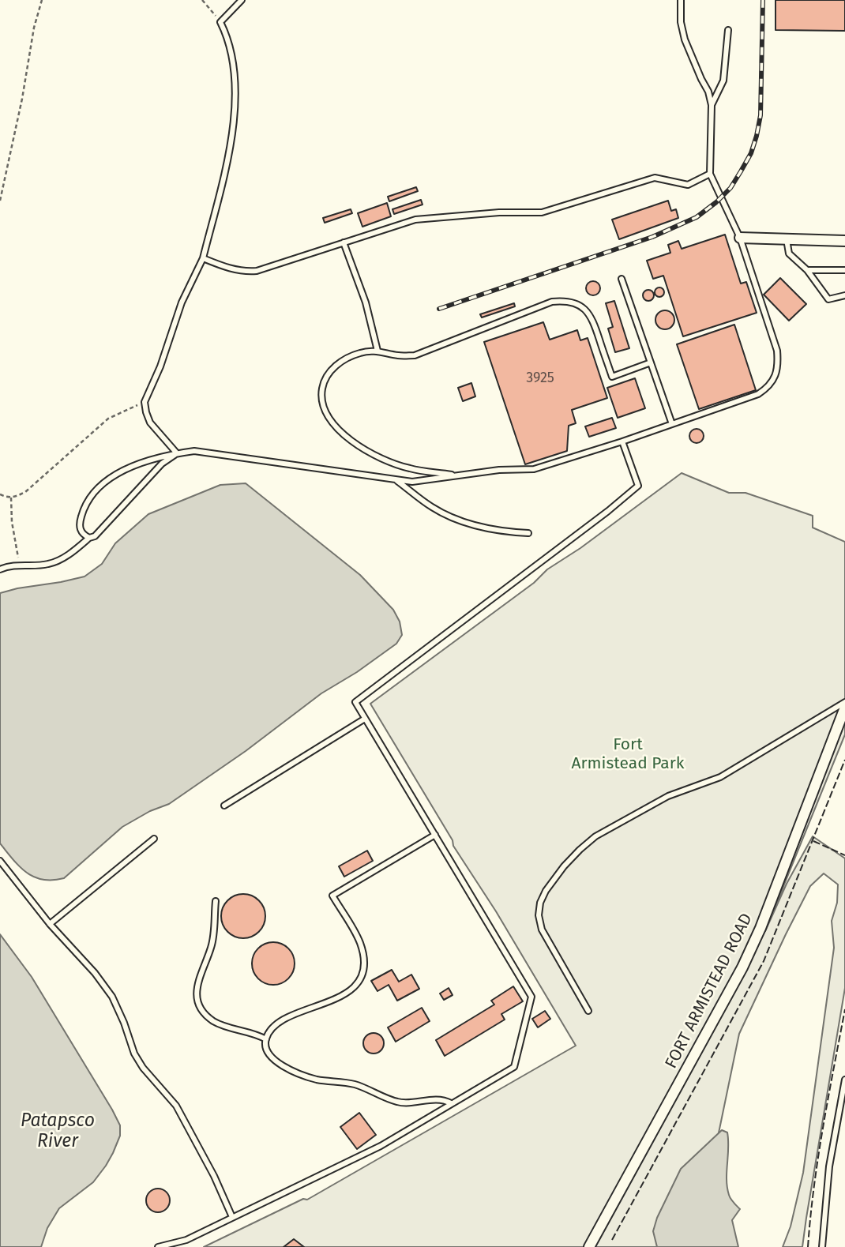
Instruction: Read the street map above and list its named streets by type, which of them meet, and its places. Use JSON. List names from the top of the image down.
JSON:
{
  "streets": {
    "street": ["FORT ARMISTEAD ROAD"]
  },
  "water": ["Patapsco River"],
  "parks": ["Fort Armistead Park"],
  "house_numbers": ["3925"]
}
